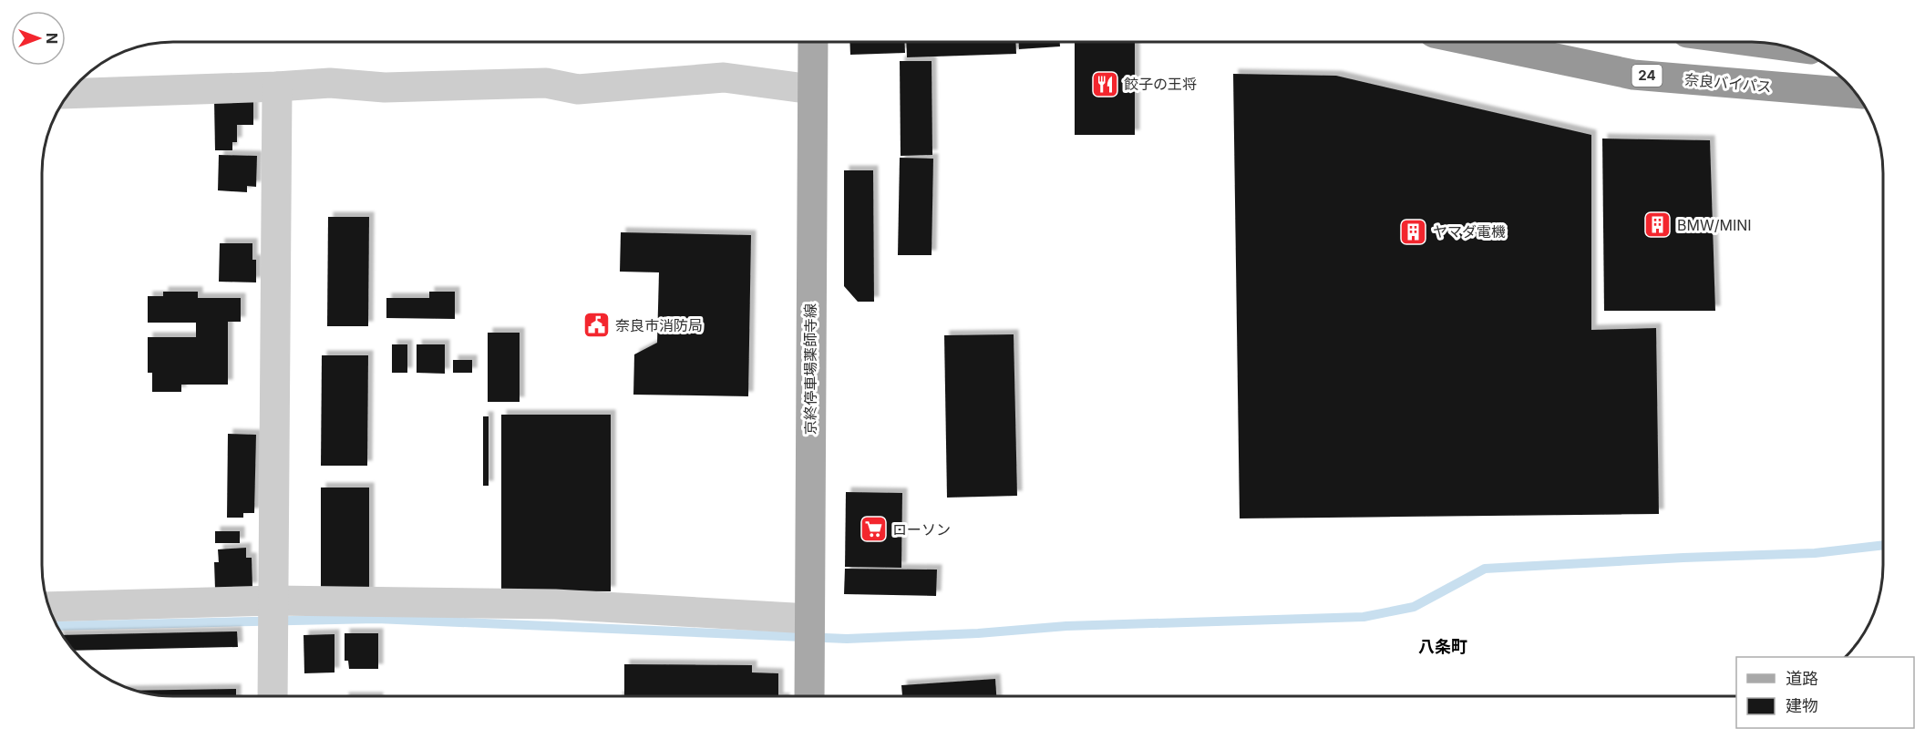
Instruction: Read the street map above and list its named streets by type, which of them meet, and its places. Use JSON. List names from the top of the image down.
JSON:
{
  "streets": {
    "highway": ["24", "奈良バイパス"],
    "main road": ["京終停車場薬師寺線"]
  },
  "districts": ["八条町"],
  "places": {
    "restaurant": ["餃子の王将"],
    "building": ["BMW/MINI", "ヤマダ電機"],
    "public building": ["奈良市消防局"],
    "supermarket": ["ローソン"]
  },
  "legend": ["道路", "建物"],
  "north": "right"
}
